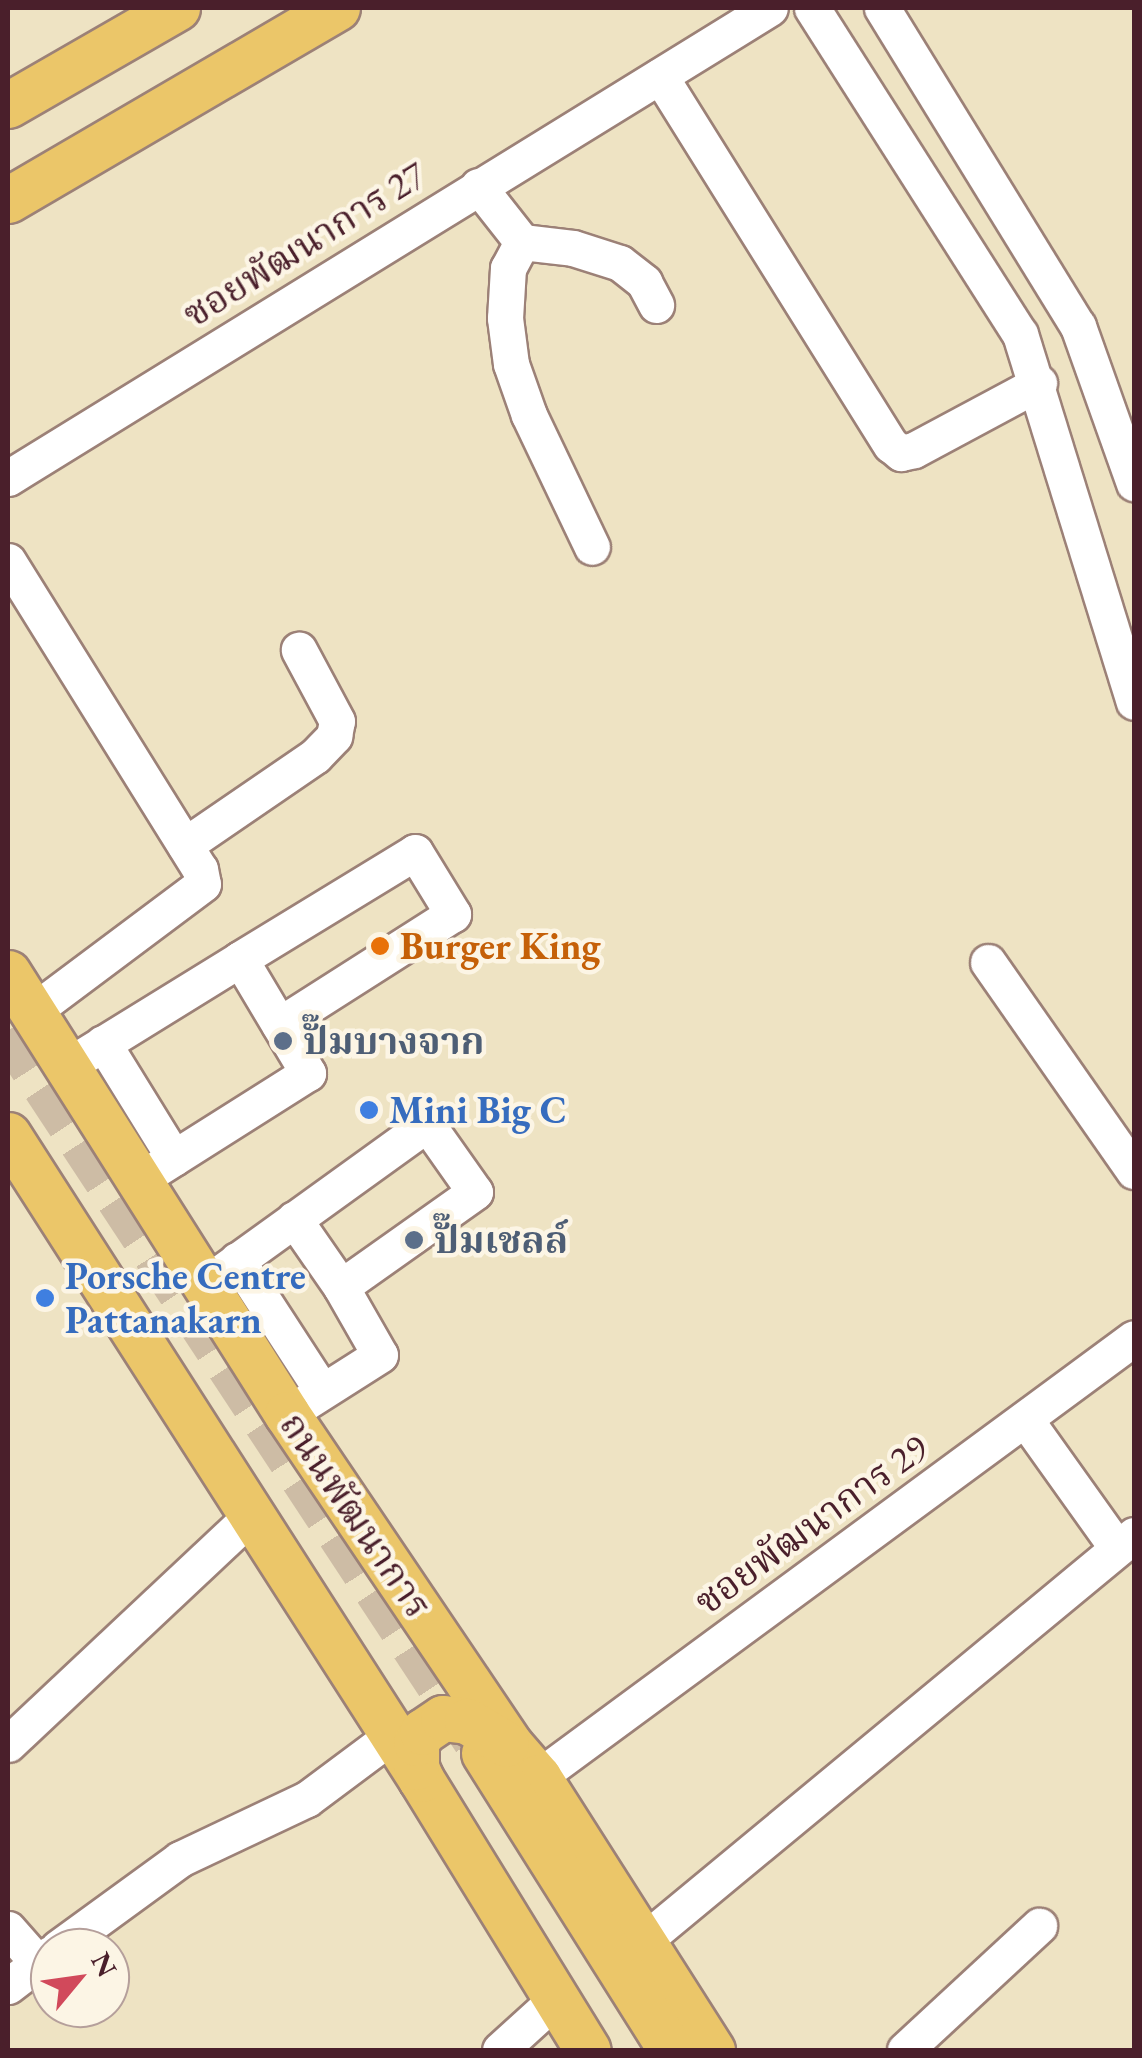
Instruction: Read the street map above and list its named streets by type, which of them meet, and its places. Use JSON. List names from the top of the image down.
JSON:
{
  "streets": {
    "main road": ["ถนนพัฒนาการ"],
    "street": ["ซอยพัฒนาการ 27", "ซอยพัฒนาการ 29"]
  },
  "crossings": [
    ["ถนนพัฒนาการ", "ซอยพัฒนาการ 29"]
  ],
  "places": [
    "Burger King",
    "ปั๊มบางจาก",
    "Mini Big C",
    "ปั๊มเชลล์",
    "Porsche Centre Pattanakarn"
  ],
  "north": "top right"
}
